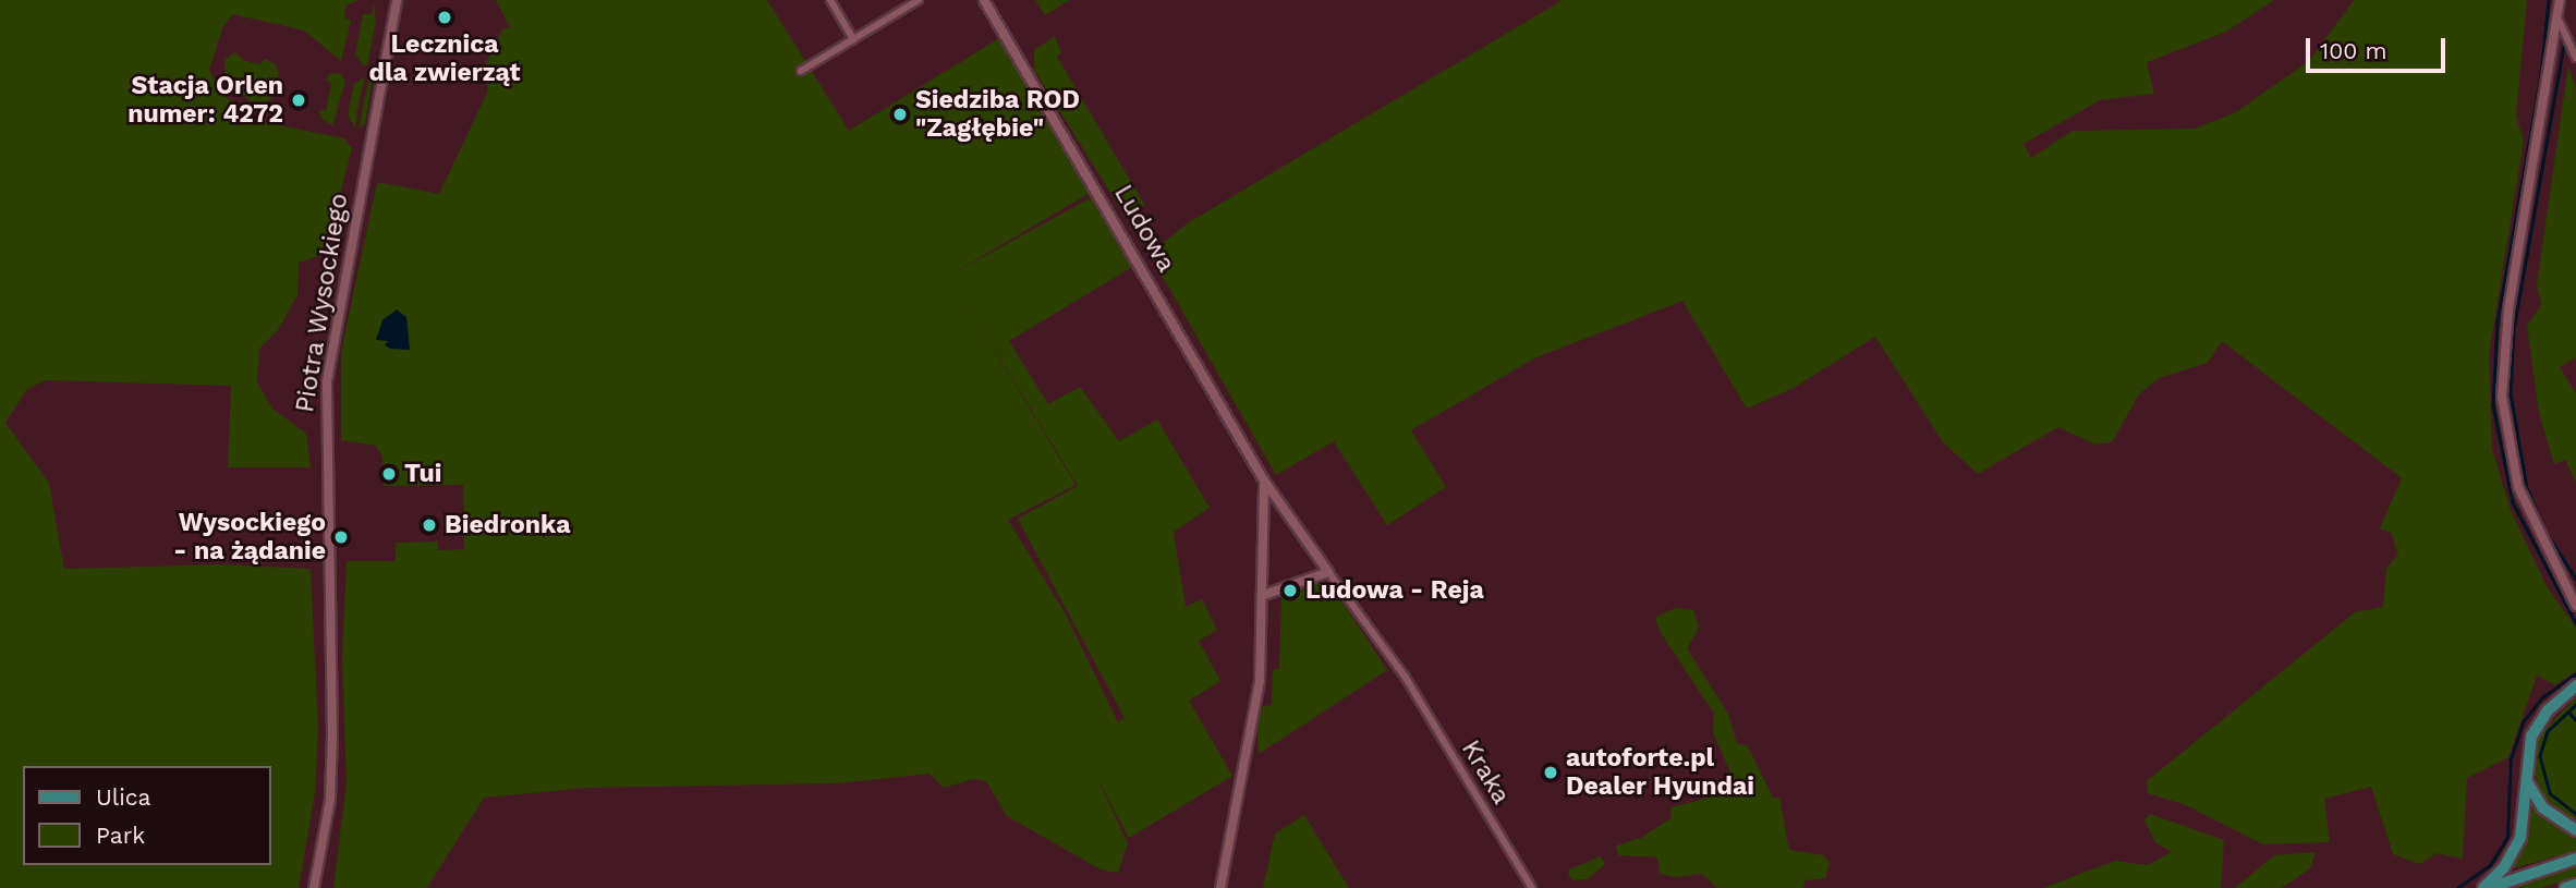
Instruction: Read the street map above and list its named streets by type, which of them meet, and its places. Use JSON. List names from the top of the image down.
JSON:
{
  "streets": {
    "street": ["Ludowa", "Piotra Wysockiego", "Kraka"]
  },
  "crossings": [
    ["Ludowa", "Kraka"]
  ],
  "places": [
    "Lecznica dla zwierząt",
    "Stacja Orlen numer: 4272",
    "Siedziba ROD \"Zagłębie\"",
    "Tui",
    "Biedronka",
    "Wysockiego - na żądanie",
    "Ludowa - Reja",
    "autoforte.pl Dealer Hyundai"
  ],
  "legend": ["Ulica", "Park"],
  "scale_bar": "100 m"
}
